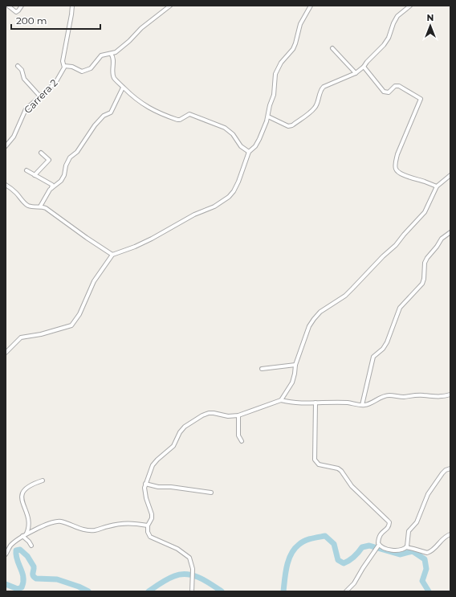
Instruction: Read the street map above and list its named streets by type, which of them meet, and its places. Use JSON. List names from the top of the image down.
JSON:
{
  "streets": {
    "street": ["Carrera 2"]
  },
  "scale_bar": "200 m",
  "north": "top"
}
